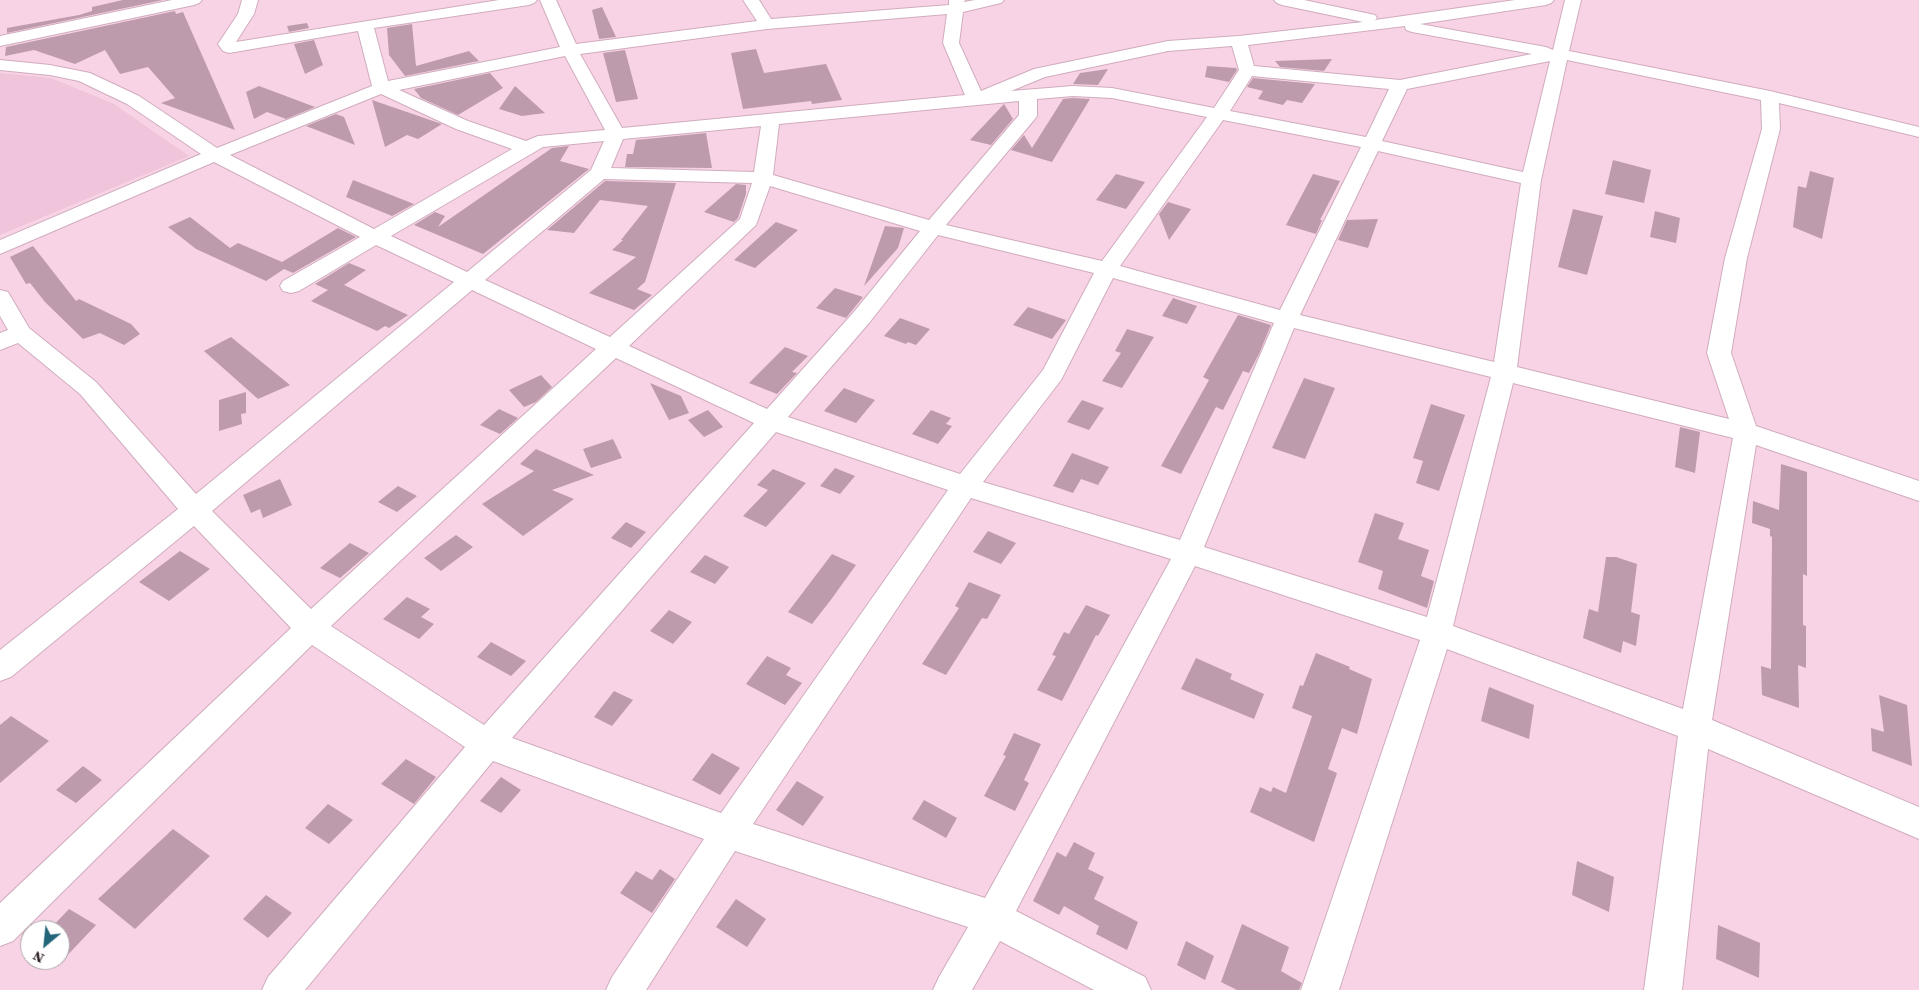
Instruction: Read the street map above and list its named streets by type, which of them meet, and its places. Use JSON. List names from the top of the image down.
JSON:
{
  "north": "bottom left"
}
